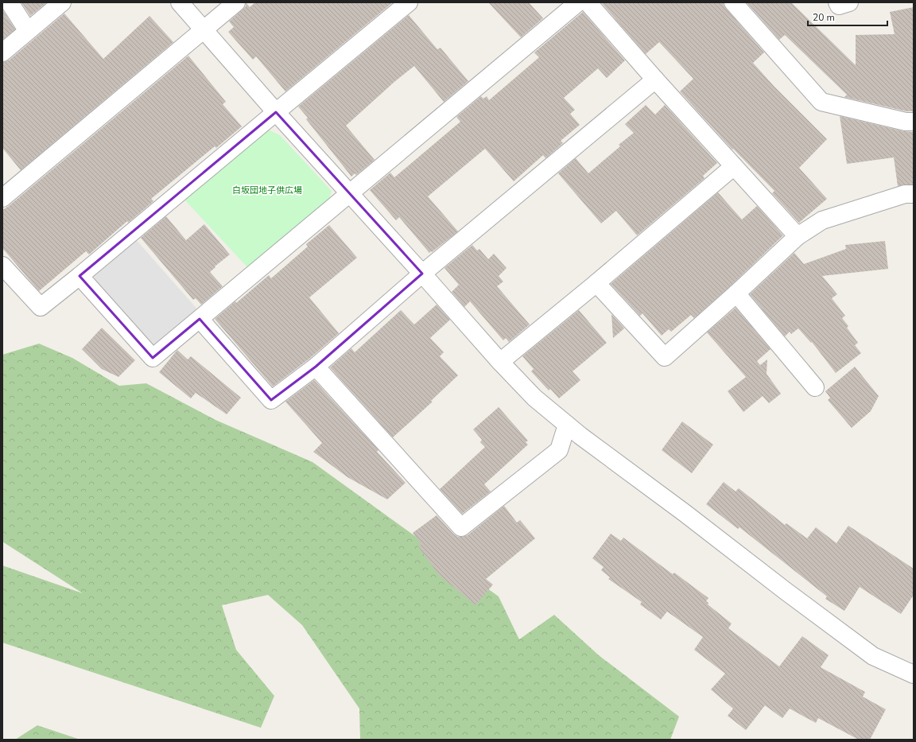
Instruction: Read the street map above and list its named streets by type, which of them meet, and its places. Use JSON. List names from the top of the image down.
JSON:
{
  "parks": ["白坂団地子供広場"],
  "scale_bar": "20 m"
}
